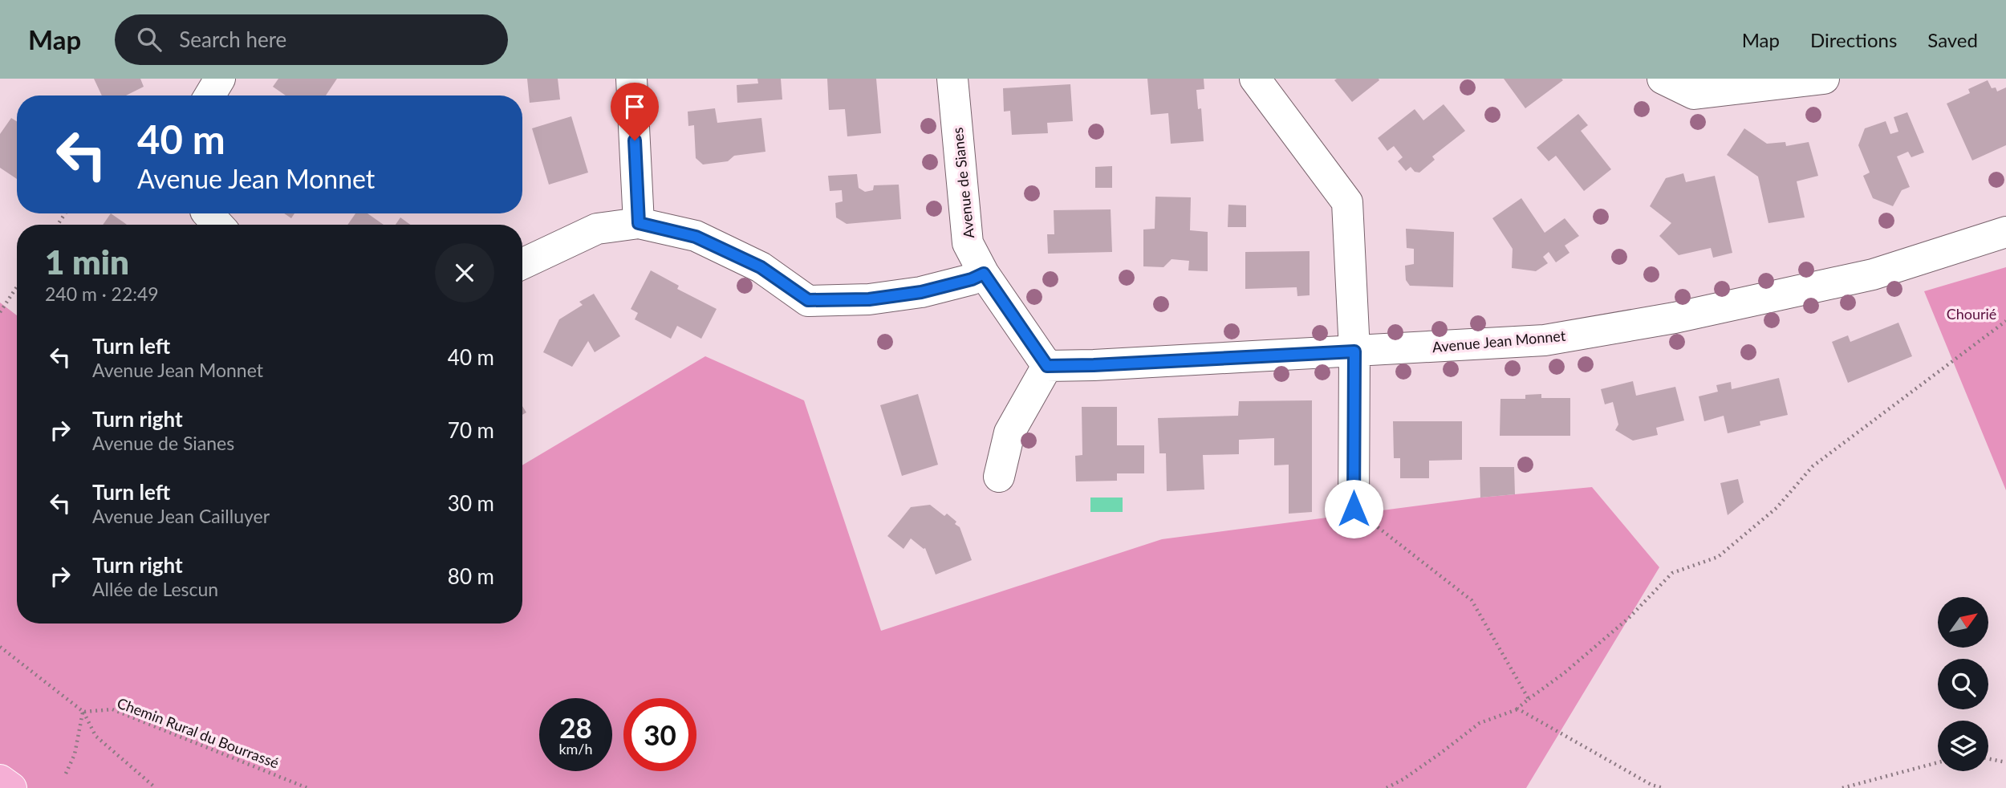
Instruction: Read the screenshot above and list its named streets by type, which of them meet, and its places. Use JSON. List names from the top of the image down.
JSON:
{
  "streets": {
    "street": ["Avenue de Sianes", "Avenue Jean Monnet"],
    "path": ["Chemin Rural du Bourrassé"]
  },
  "crossings": [
    ["Avenue de Sianes", "Avenue Jean Monnet"]
  ],
  "parks": ["Chourié"],
  "north": "top right",
  "page": {
    "header": "Map",
    "search": "Search here",
    "nav": ["Map", "Directions", "Saved"],
    "turn": ["40 m", "Avenue Jean Monnet"],
    "heading": ["1 min", "240 m · 22:49"],
    "list": [
      {
        "name": "Turn left",
        "note": "Avenue Jean Monnet",
        "value": "40 m"
      },
      {
        "name": "Turn right",
        "note": "Avenue de Sianes",
        "value": "70 m"
      },
      {
        "name": "Turn left",
        "note": "Avenue Jean Cailluyer",
        "value": "30 m"
      },
      {
        "name": "Turn right",
        "note": "Allée de Lescun",
        "value": "80 m"
      }
    ],
    "speed": "28 km/h",
    "limit": "30"
  }
}
